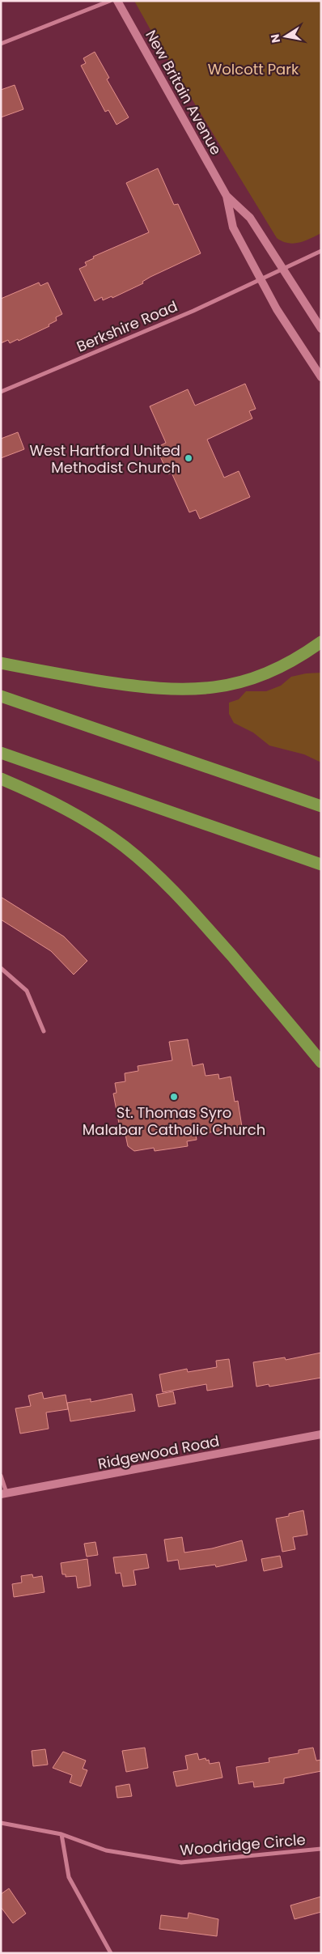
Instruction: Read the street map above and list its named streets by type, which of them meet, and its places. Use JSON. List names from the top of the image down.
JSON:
{
  "streets": {
    "main road": ["New Britain Avenue", "Ridgewood Road"],
    "street": ["Berkshire Road", "Woodridge Circle"]
  },
  "crossings": [
    ["New Britain Avenue", "Berkshire Road"]
  ],
  "parks": ["Wolcott Park"],
  "places": ["West Hartford United Methodist Church", "St. Thomas Syro Malabar Catholic Church"],
  "north": "left"
}
